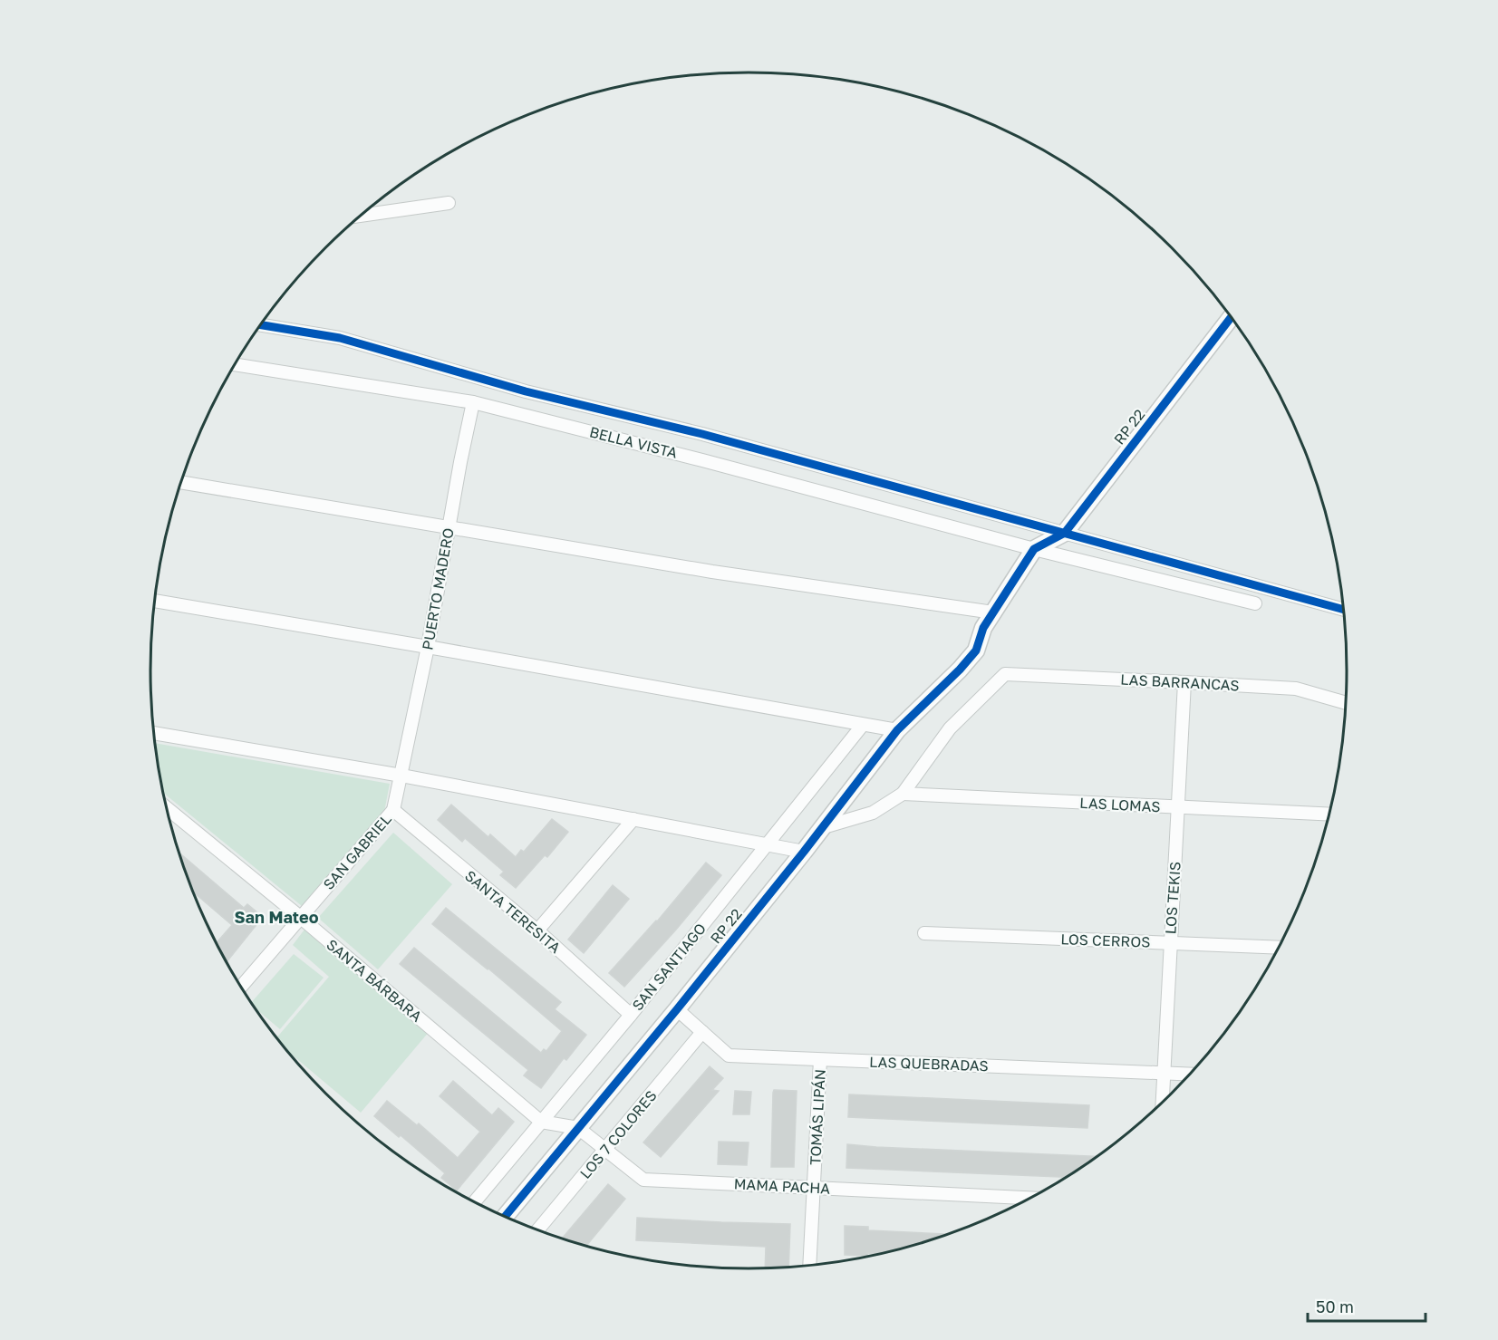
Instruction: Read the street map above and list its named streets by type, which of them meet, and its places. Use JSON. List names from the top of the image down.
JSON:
{
  "streets": {
    "street": [
      "RP 22",
      "BELLA VISTA",
      "PUERTO MADERO",
      "LAS BARRANCAS",
      "LAS LOMAS",
      "SAN GABRIEL",
      "LOS TEKIS",
      "SANTA TERESITA",
      "LOS CERROS",
      "SAN SANTIAGO",
      "SANTA BÁRBARA",
      "LAS QUEBRADAS",
      "TOMÁS LIPÁN",
      "LOS 7 COLORES",
      "MAMA PACHA"
    ]
  },
  "crossings": [
    ["RP 22", "BELLA VISTA"],
    ["RP 22", "LAS QUEBRADAS"],
    ["RP 22", "MAMA PACHA"],
    ["BELLA VISTA", "PUERTO MADERO"],
    ["PUERTO MADERO", "SAN GABRIEL"],
    ["PUERTO MADERO", "SANTA TERESITA"],
    ["LAS BARRANCAS", "LAS LOMAS"],
    ["LAS BARRANCAS", "LOS TEKIS"],
    ["LAS LOMAS", "LOS TEKIS"],
    ["SAN GABRIEL", "SANTA TERESITA"],
    ["SAN GABRIEL", "SANTA BÁRBARA"],
    ["LOS TEKIS", "LOS CERROS"],
    ["LOS TEKIS", "LAS QUEBRADAS"],
    ["SANTA TERESITA", "SAN SANTIAGO"],
    ["SAN SANTIAGO", "SANTA BÁRBARA"],
    ["SAN SANTIAGO", "MAMA PACHA"],
    ["SANTA BÁRBARA", "MAMA PACHA"],
    ["LAS QUEBRADAS", "TOMÁS LIPÁN"],
    ["LAS QUEBRADAS", "LOS 7 COLORES"],
    ["TOMÁS LIPÁN", "MAMA PACHA"],
    ["LOS 7 COLORES", "MAMA PACHA"]
  ],
  "districts": ["San Mateo"],
  "scale_bar": "50 m"
}
